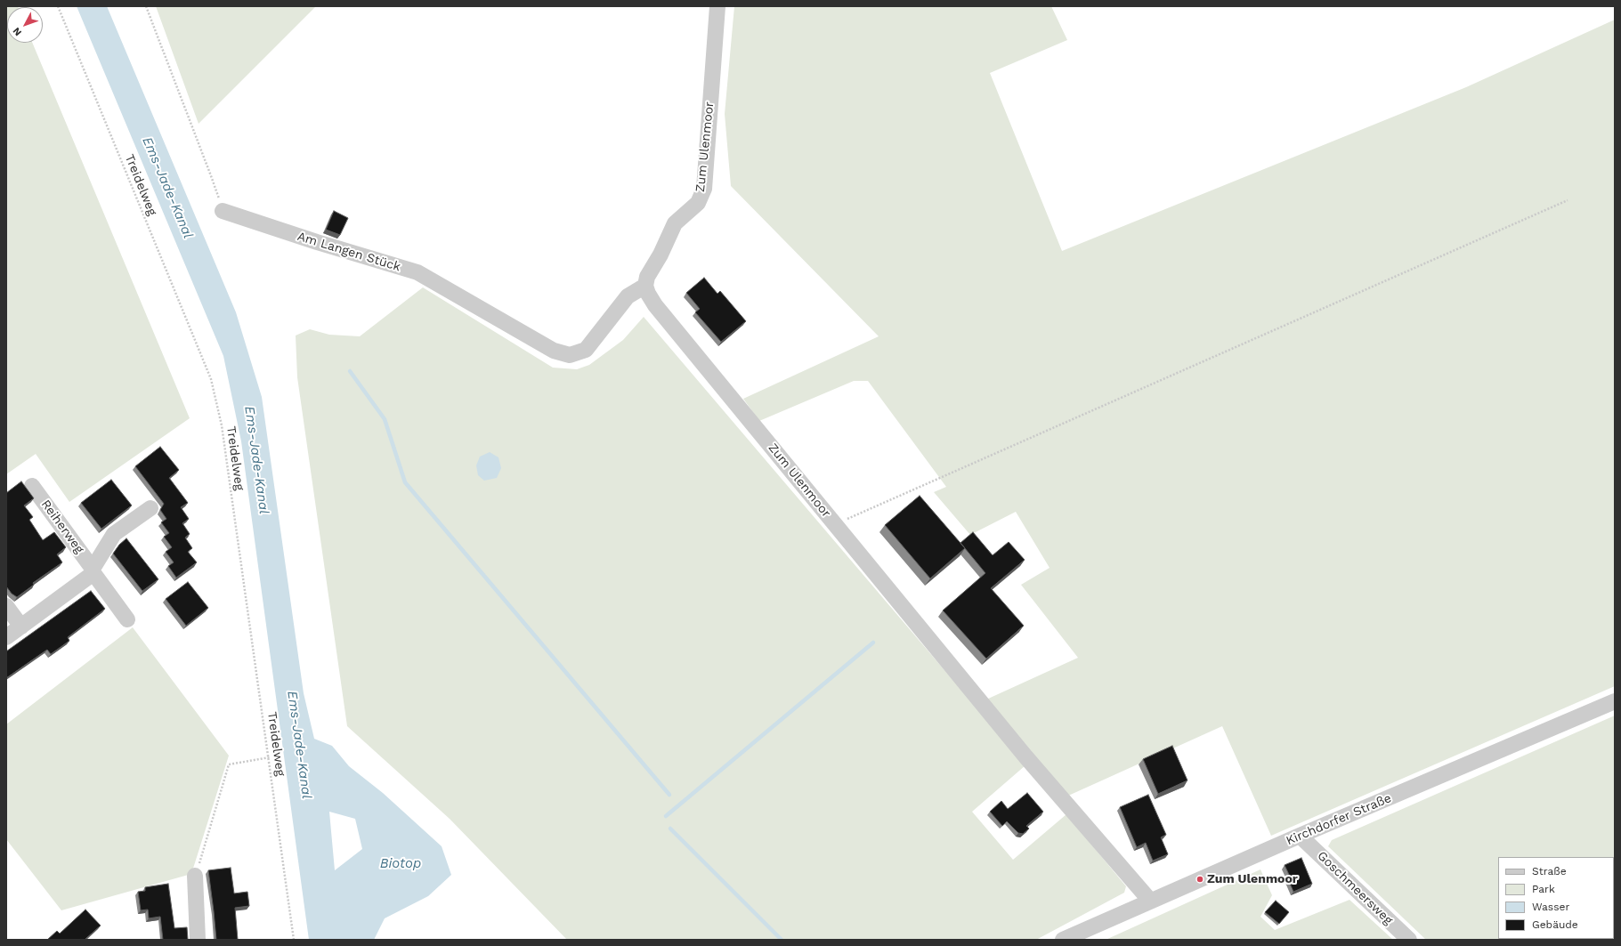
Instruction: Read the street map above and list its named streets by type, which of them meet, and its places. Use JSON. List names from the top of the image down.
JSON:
{
  "streets": {
    "street": [
      "Zum Ulenmoor",
      "Am Langen Stück",
      "Reiherweg",
      "Kirchdorfer Straße",
      "Goschmeersweg"
    ],
    "path": ["Treidelweg"]
  },
  "crossings": [
    ["Zum Ulenmoor", "Am Langen Stück"],
    ["Zum Ulenmoor", "Kirchdorfer Straße"],
    ["Kirchdorfer Straße", "Goschmeersweg"]
  ],
  "water": ["Ems-Jade-Kanal", "Biotop"],
  "places": ["Zum Ulenmoor"],
  "legend": [
    "Straße",
    "Park",
    "Wasser",
    "Gebäude"
  ],
  "north": "bottom left"
}
